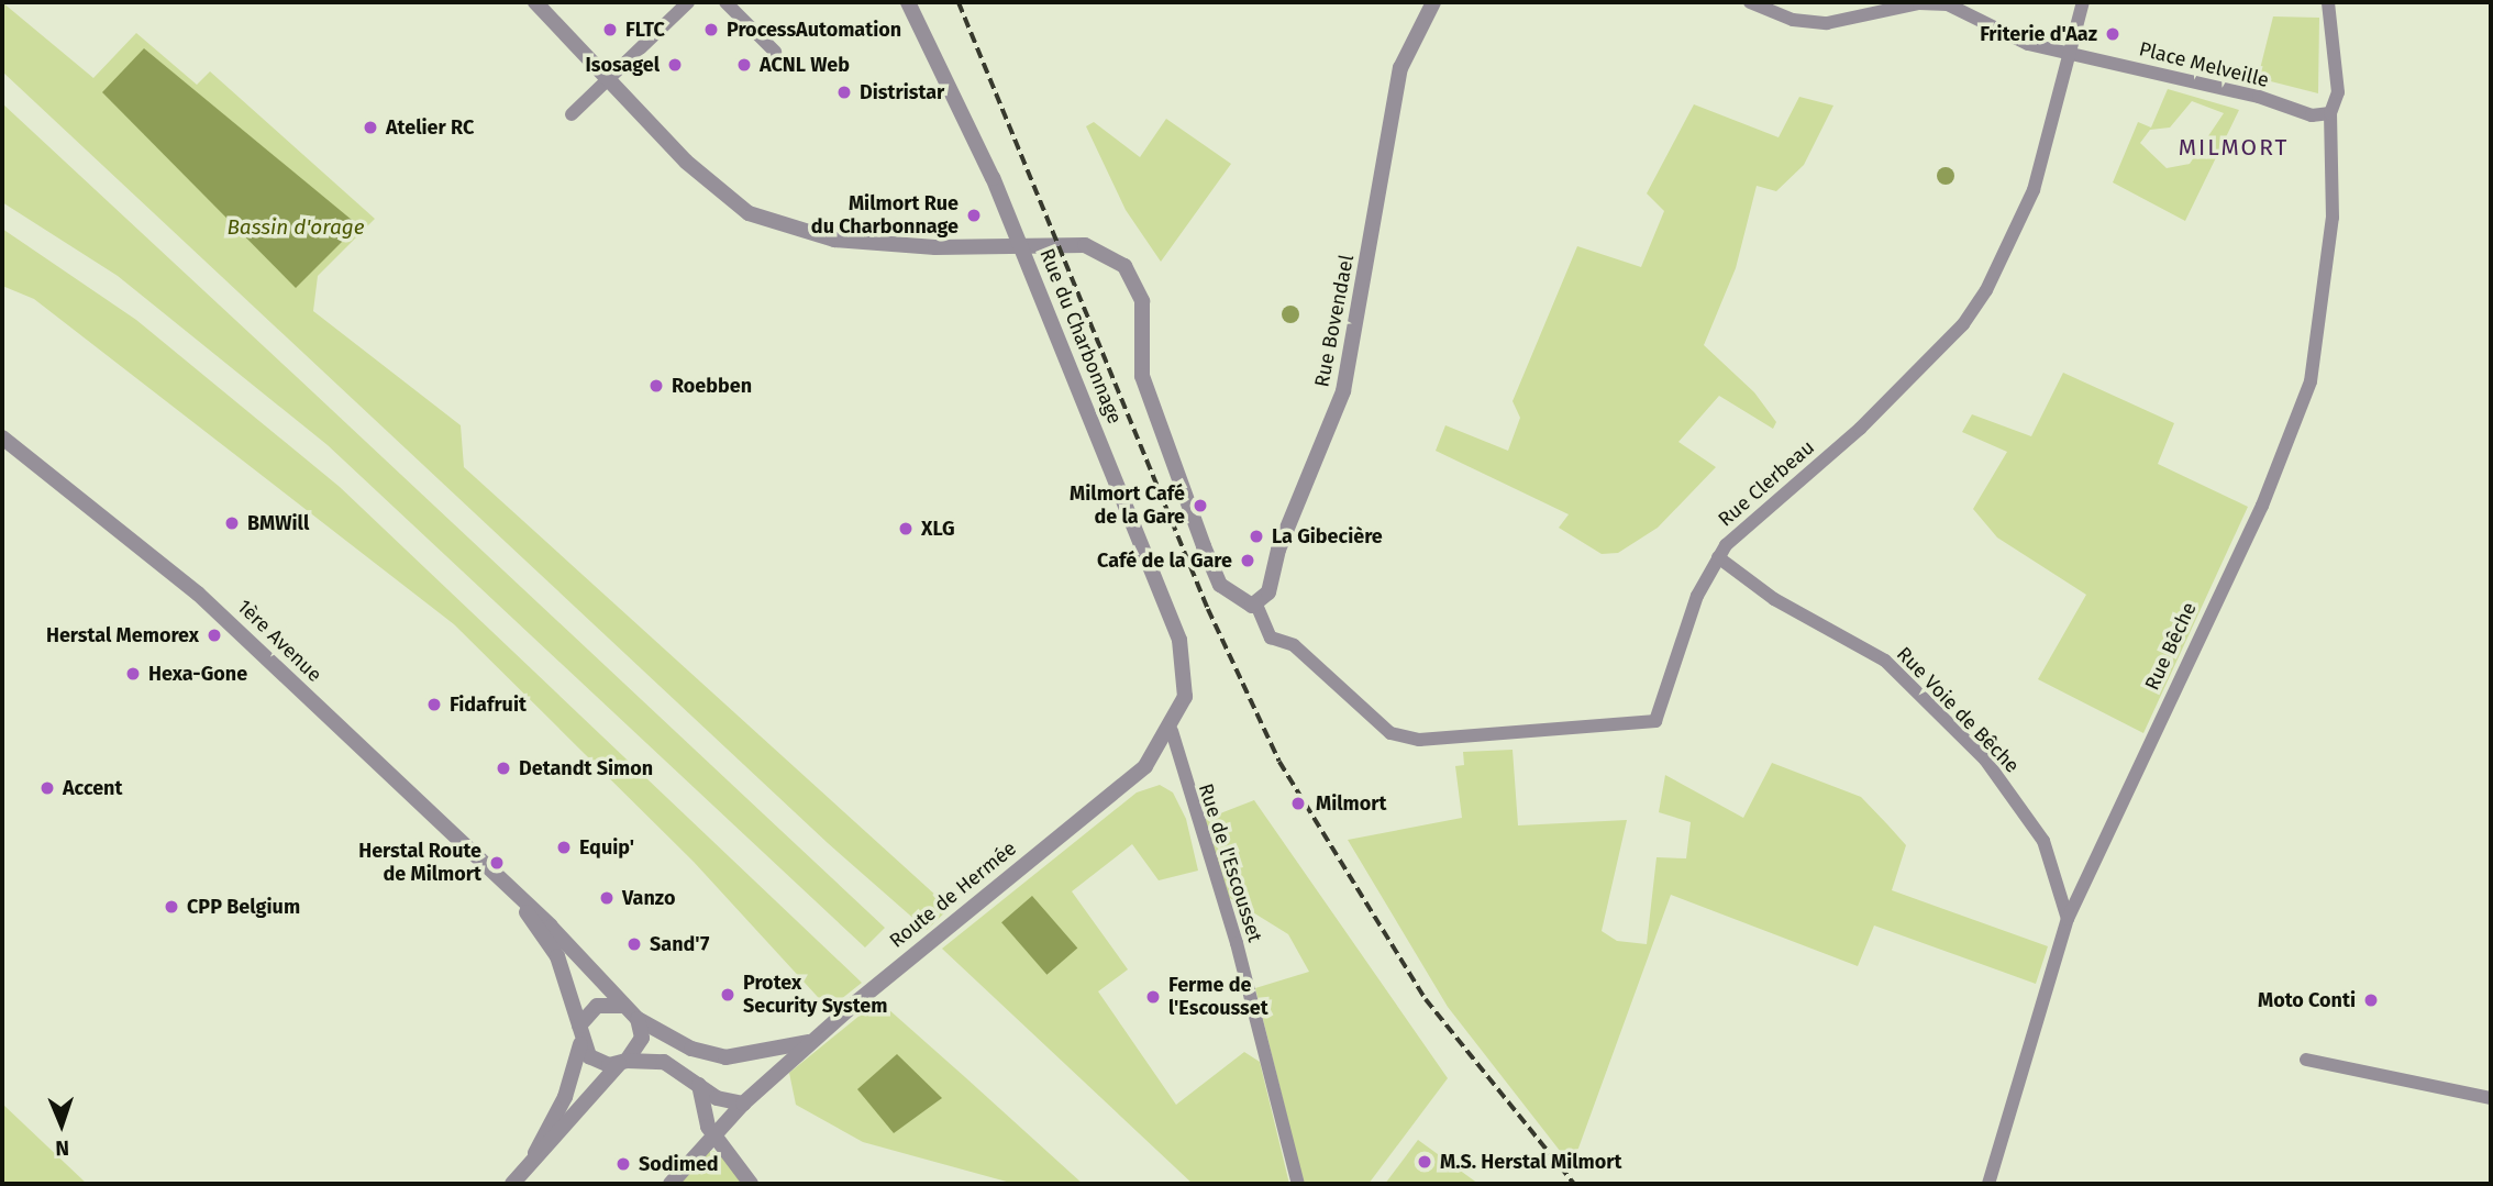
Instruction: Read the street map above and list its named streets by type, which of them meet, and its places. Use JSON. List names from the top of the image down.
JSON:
{
  "streets": {
    "street": [
      "Place Melveille",
      "Rue Bovendael",
      "Rue du Charbonnage",
      "Rue Clerbeau",
      "1ère Avenue",
      "Rue Bêche",
      "Rue Voie de Bêche",
      "Rue de l'Escousset",
      "Route de Hermée"
    ]
  },
  "crossings": [
    ["Place Melveille", "Rue Clerbeau"],
    ["Place Melveille", "Rue Bêche"],
    ["Rue Bovendael", "Rue Clerbeau"],
    ["Rue du Charbonnage", "Route de Hermée"],
    ["Rue Clerbeau", "Rue Voie de Bêche"],
    ["1ère Avenue", "Route de Hermée"],
    ["Rue Bêche", "Rue Voie de Bêche"],
    ["Rue de l'Escousset", "Route de Hermée"]
  ],
  "districts": ["MILMORT"],
  "water": ["Bassin d'orage"],
  "places": [
    "FLTC",
    "ProcessAutomation",
    "Friterie d'Aaz",
    "Isosagel",
    "ACNL Web",
    "Distristar",
    "Atelier RC",
    "Milmort Rue du Charbonnage",
    "Roebben",
    "Milmort Café de la Gare",
    "BMWill",
    "XLG",
    "La Gibecière",
    "Café de la Gare",
    "Herstal Memorex",
    "Hexa-Gone",
    "Fidafruit",
    "Detandt Simon",
    "Accent",
    "Milmort",
    "Equip'",
    "Herstal Route de Milmort",
    "Vanzo",
    "CPP Belgium",
    "Sand'7",
    "Protex Security System",
    "Ferme de l'Escousset",
    "Moto Conti",
    "M.S. Herstal Milmort",
    "Sodimed"
  ],
  "north": "bottom"
}
